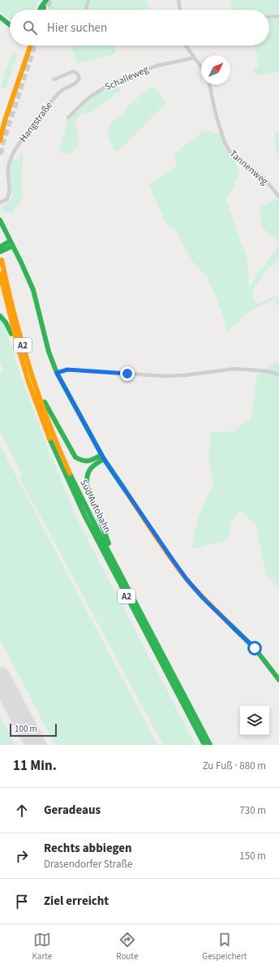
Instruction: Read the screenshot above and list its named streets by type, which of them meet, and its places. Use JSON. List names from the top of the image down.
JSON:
{
  "streets": {
    "main road": ["A2", "Süd Autobahn"],
    "street": ["Schalleweg", "Hangstraße", "Tannenweg"]
  },
  "scale_bar": "100 m",
  "north": "top right",
  "page": {
    "search": "Hier suchen",
    "scale": "100 m",
    "heading": ["11 Min.", "Zu Fuß · 880 m"],
    "list": [
      ["Geradeaus", "730 m"],
      ["Rechts abbiegen", "Drasendorfer Straße", "150 m"],
      "Ziel erreicht"
    ],
    "nav": ["Karte", "Route", "Gespeichert"]
  }
}
